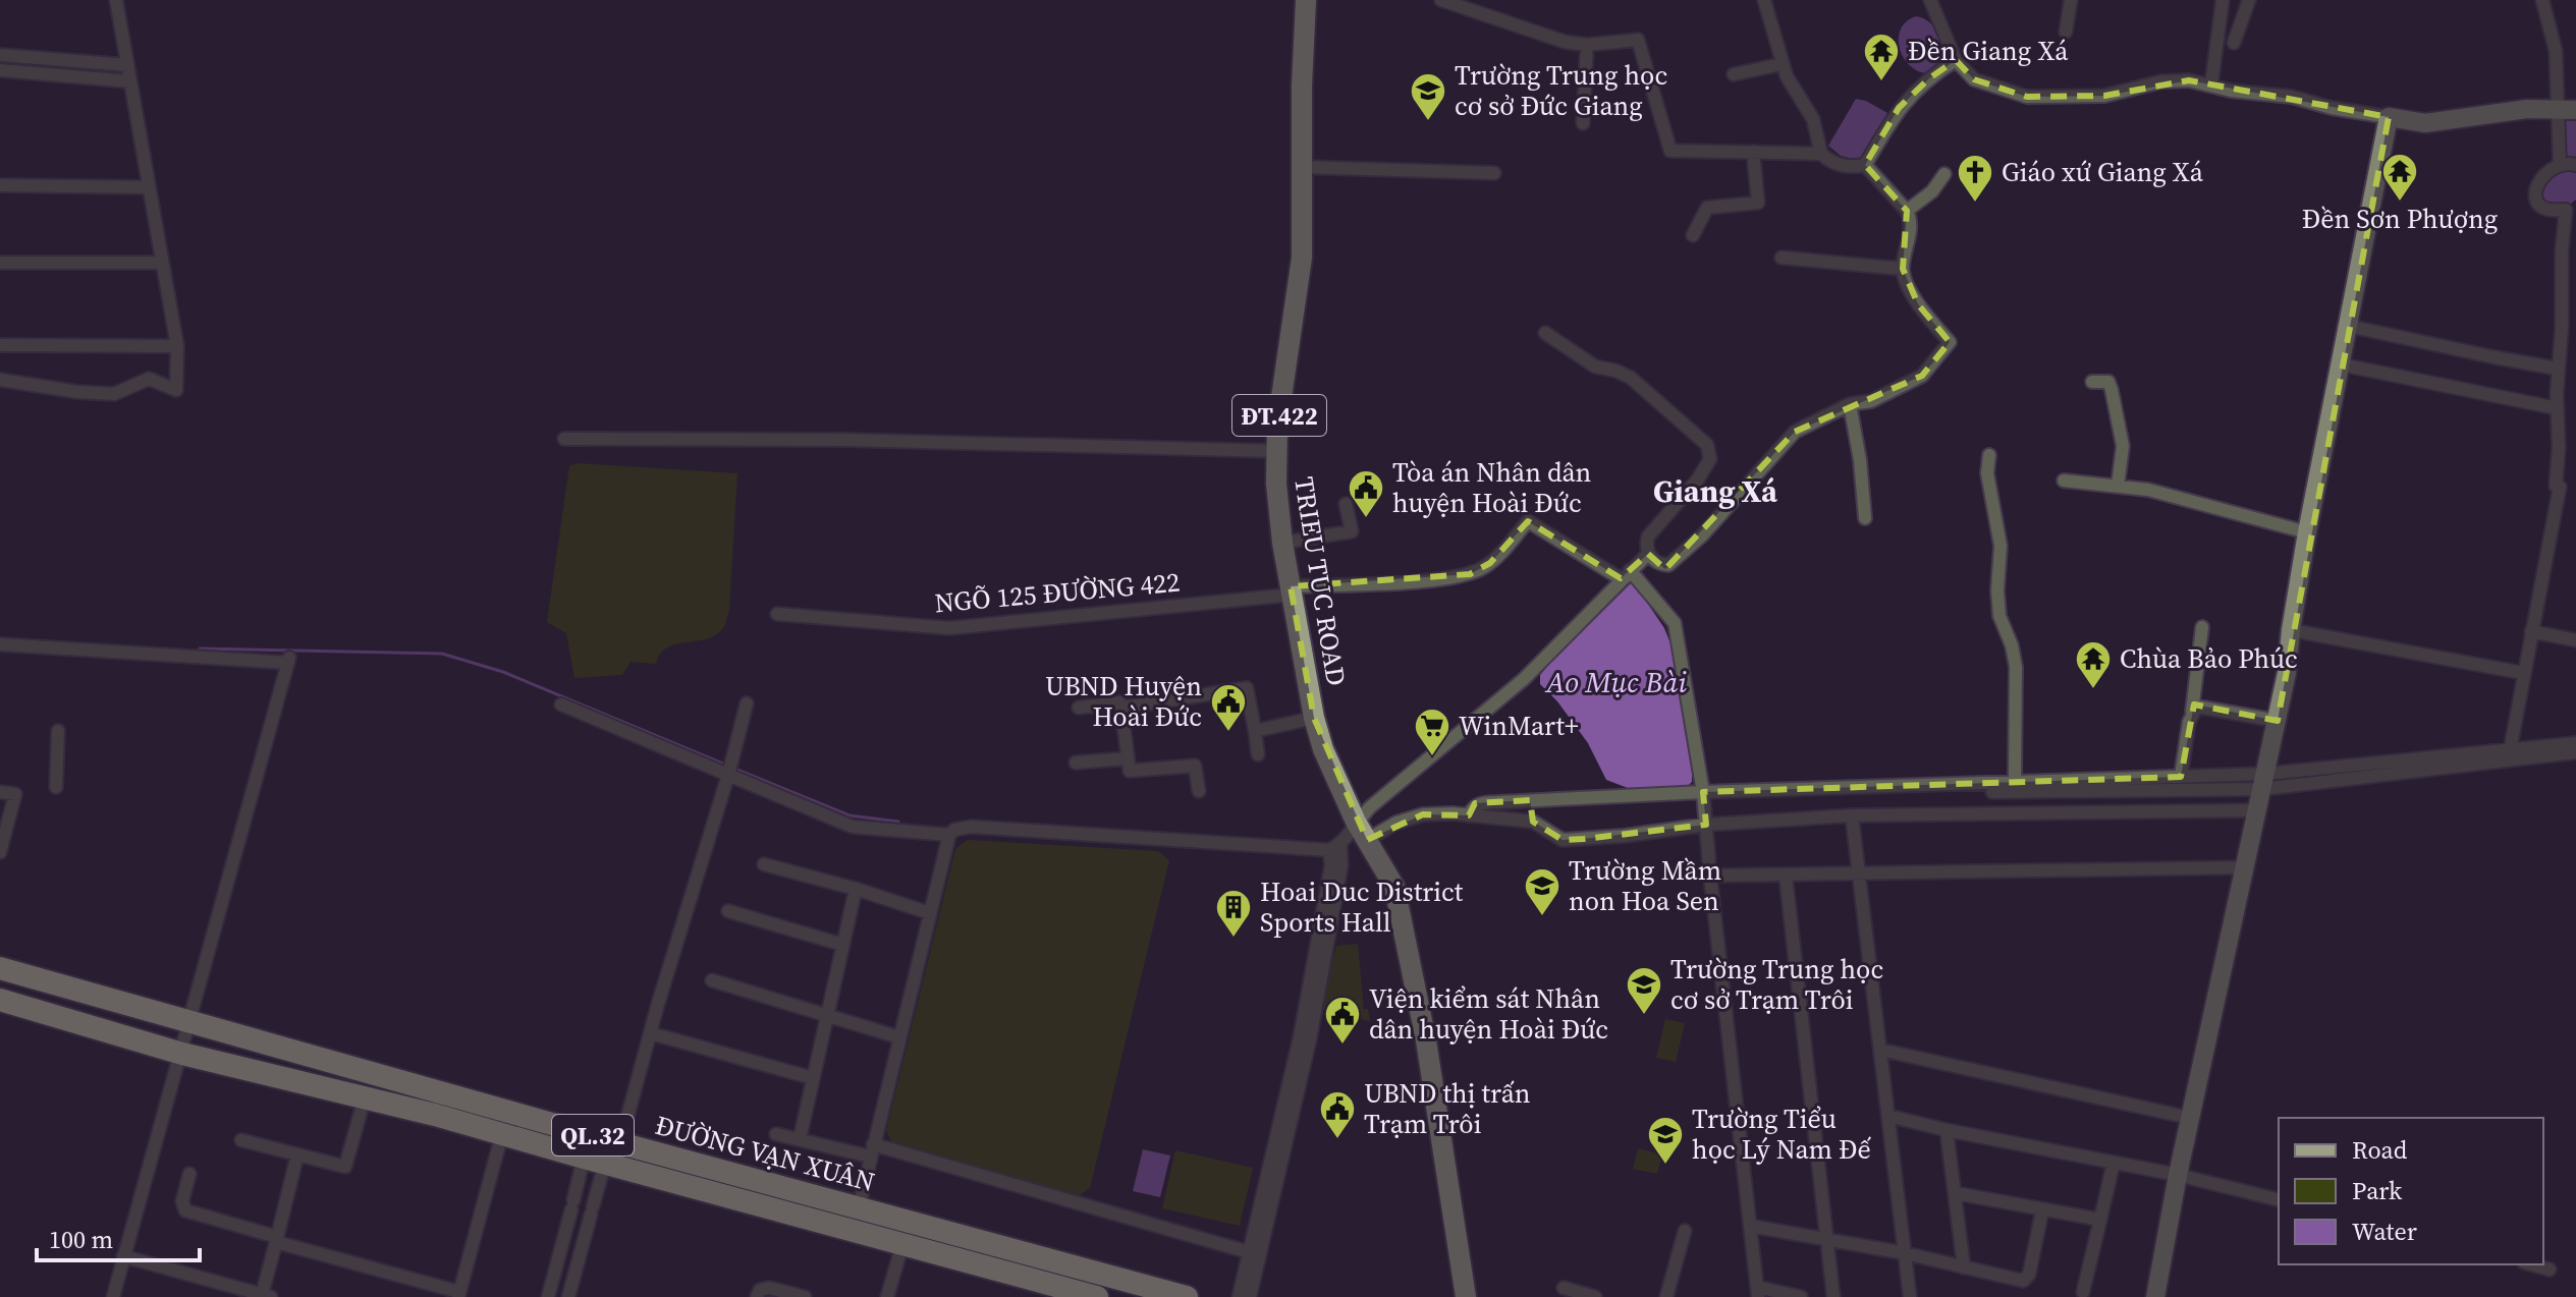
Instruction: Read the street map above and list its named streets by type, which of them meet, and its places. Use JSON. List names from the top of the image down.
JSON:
{
  "streets": {
    "highway": ["QL.32", "ĐƯỜNG VẠN XUÂN"],
    "main road": ["ĐT.422", "TRIEU TUC ROAD"],
    "street": ["NGÕ 125 ĐƯỜNG 422"]
  },
  "crossings": [
    ["ĐT.422", "TRIEU TUC ROAD"],
    ["TRIEU TUC ROAD", "NGÕ 125 ĐƯỜNG 422"]
  ],
  "districts": ["Giang Xá"],
  "water": ["Ao Mục Bài"],
  "places": {
    "temple": ["Đền Giang Xá", "Đền Sơn Phượng", "Chùa Bảo Phúc"],
    "school or university": [
      "Trường Trung học cơ sở Đức Giang",
      "Trường Mầm non Hoa Sen",
      "Trường Trung học cơ sở Trạm Trôi",
      "Trường Tiểu học Lý Nam Đế"
    ],
    "church": ["Giáo xứ Giang Xá"],
    "public building": [
      "Tòa án Nhân dân huyện Hoài Đức",
      "UBND Huyện Hoài Đức",
      "Viện kiểm sát Nhân dân huyện Hoài Đức",
      "UBND thị trấn Trạm Trôi"
    ],
    "supermarket": ["WinMart+"],
    "building": ["Hoai Duc District Sports Hall"]
  },
  "legend": ["Road", "Park", "Water"],
  "scale_bar": "100 m"
}
